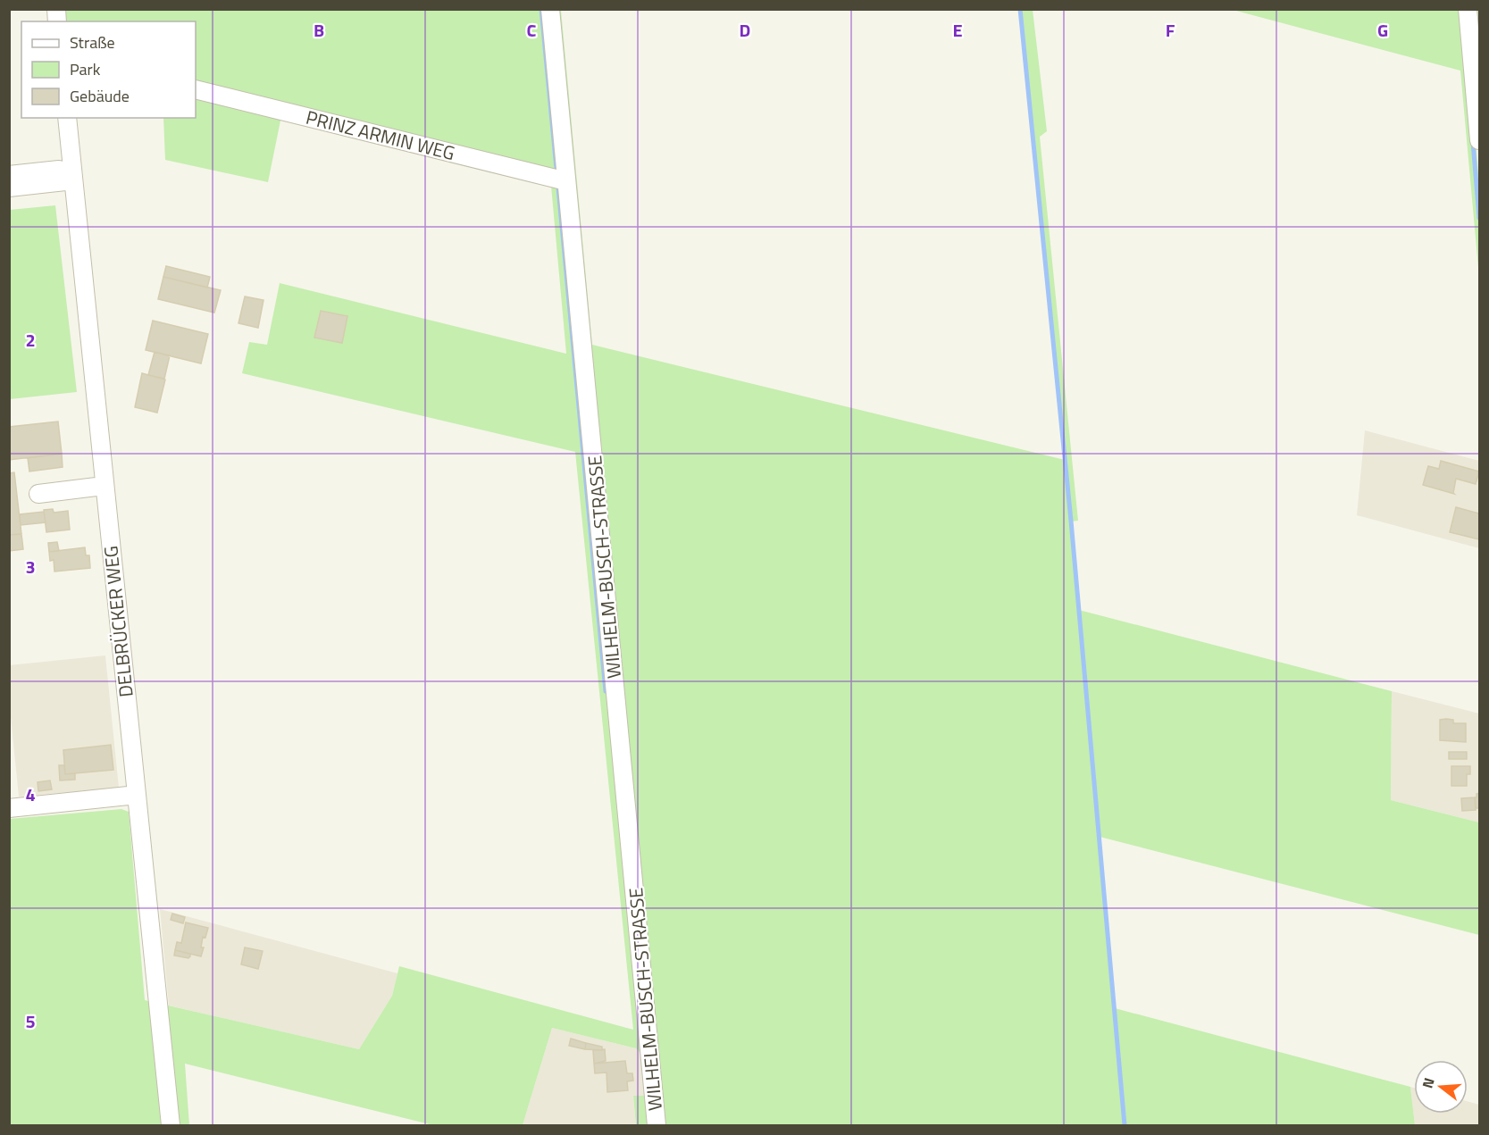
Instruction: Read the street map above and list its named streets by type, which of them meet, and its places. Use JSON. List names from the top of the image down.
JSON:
{
  "streets": {
    "street": ["PRINZ ARMIN WEG", "WILHELM-BUSCH-STRASSE", "DELBRÜCKER WEG"]
  },
  "crossings": [
    ["PRINZ ARMIN WEG", "WILHELM-BUSCH-STRASSE"]
  ],
  "legend": ["Straße", "Park", "Gebäude"],
  "north": "left",
  "grid": {
    "columns": [
      "B",
      "C",
      "D",
      "E",
      "F",
      "G"
    ],
    "rows": [
      "2",
      "3",
      "4",
      "5"
    ]
  }
}
